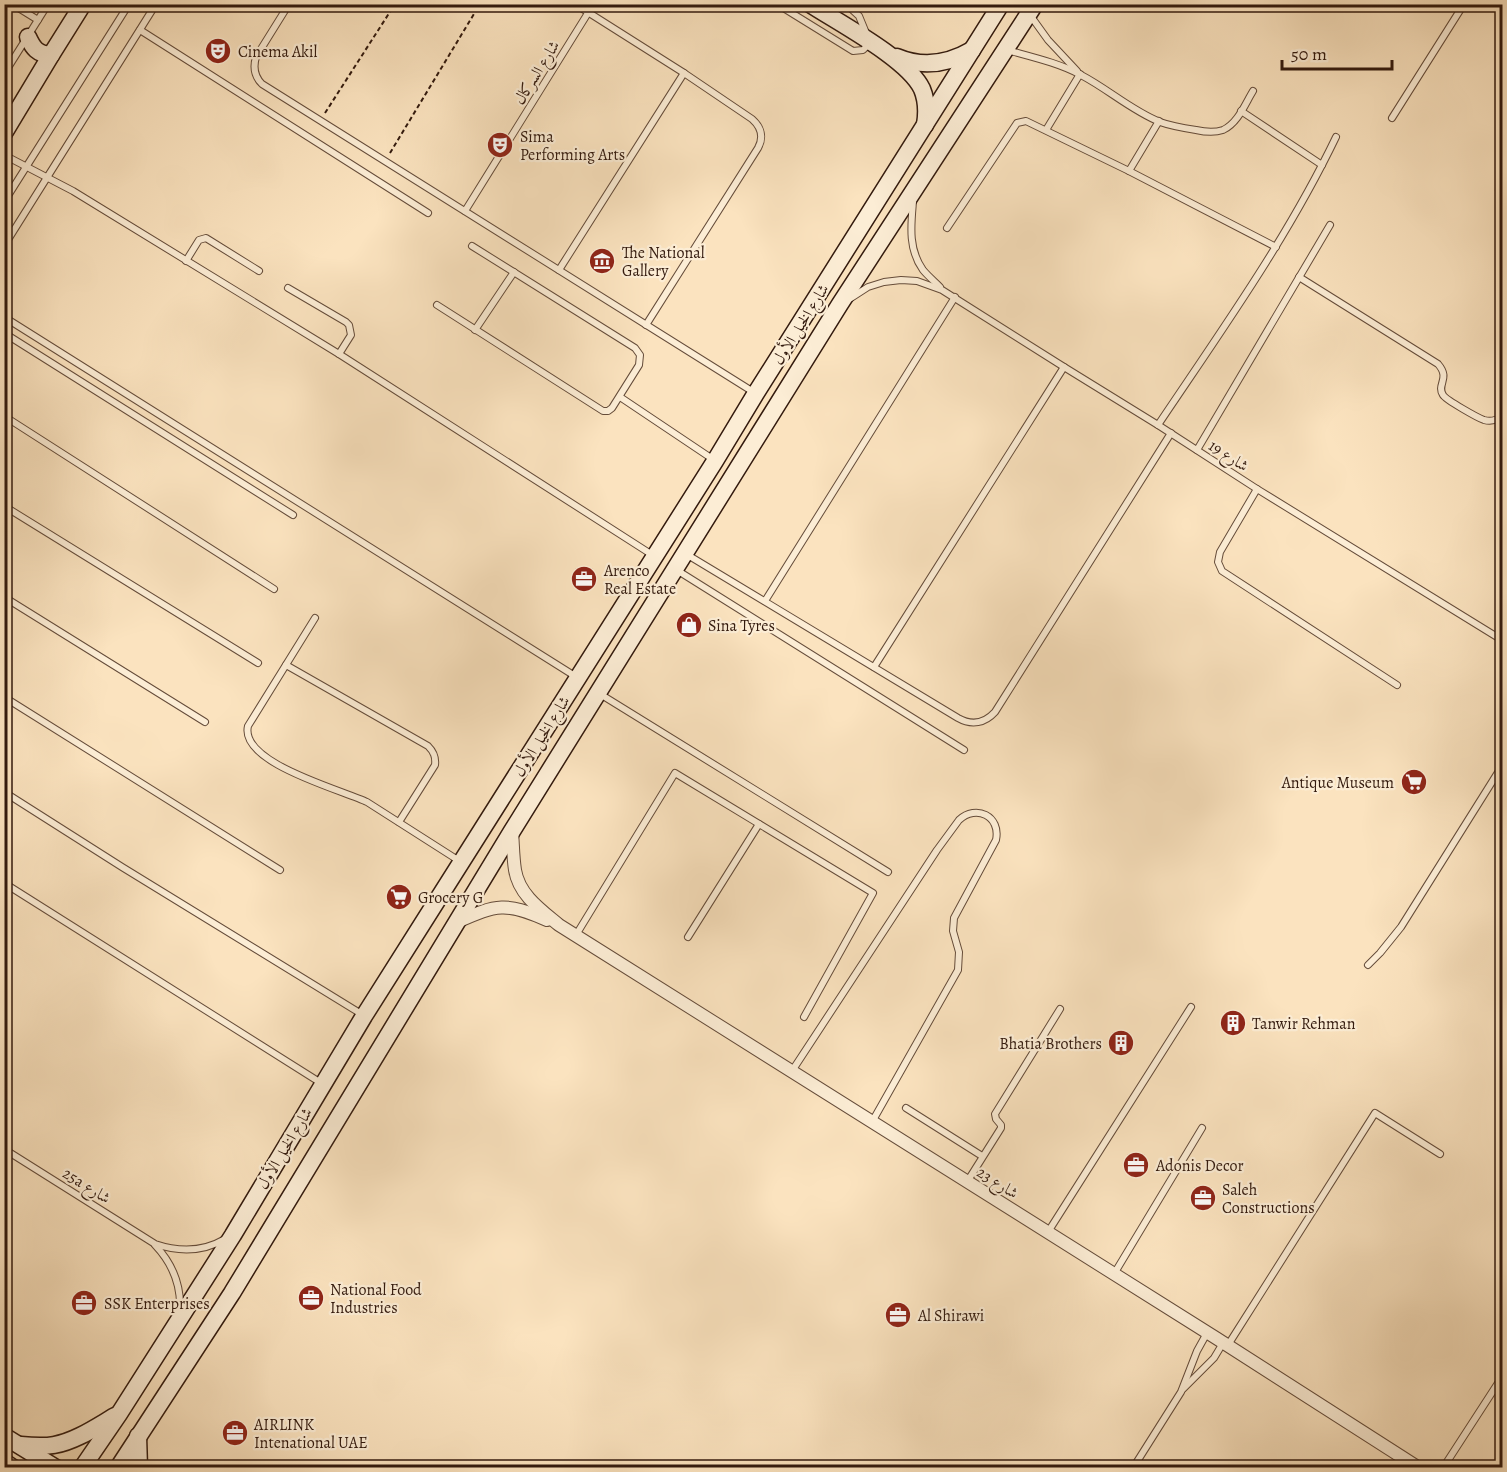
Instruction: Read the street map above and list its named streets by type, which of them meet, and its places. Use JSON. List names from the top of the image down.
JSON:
{
  "streets": {
    "main road": ["شارع الخيل الأول"],
    "street": ["شارع 23"],
    "lane": ["شارع السركال", "شارع 19", "25a شارع"]
  },
  "crossings": [
    ["شارع الخيل الأول", "شارع 19"],
    ["شارع الخيل الأول", "شارع 23"],
    ["شارع الخيل الأول", "25a شارع"]
  ],
  "places": {
    "theatre": ["Cinema Akil", "Sima Performing Arts"],
    "museum": ["The National Gallery"],
    "office": [
      "Arenco Real Estate",
      "Adonis Decor",
      "Saleh Constructions",
      "National Food Industries",
      "SSK Enterprises",
      "Al Shirawi",
      "AIRLINK Intenational UAE"
    ],
    "shop": ["Sina Tyres"],
    "supermarket": ["Antique Museum", "Grocery G"],
    "building": ["Tanwir Rehman", "Bhatia Brothers"]
  },
  "scale_bar": "50 m"
}
